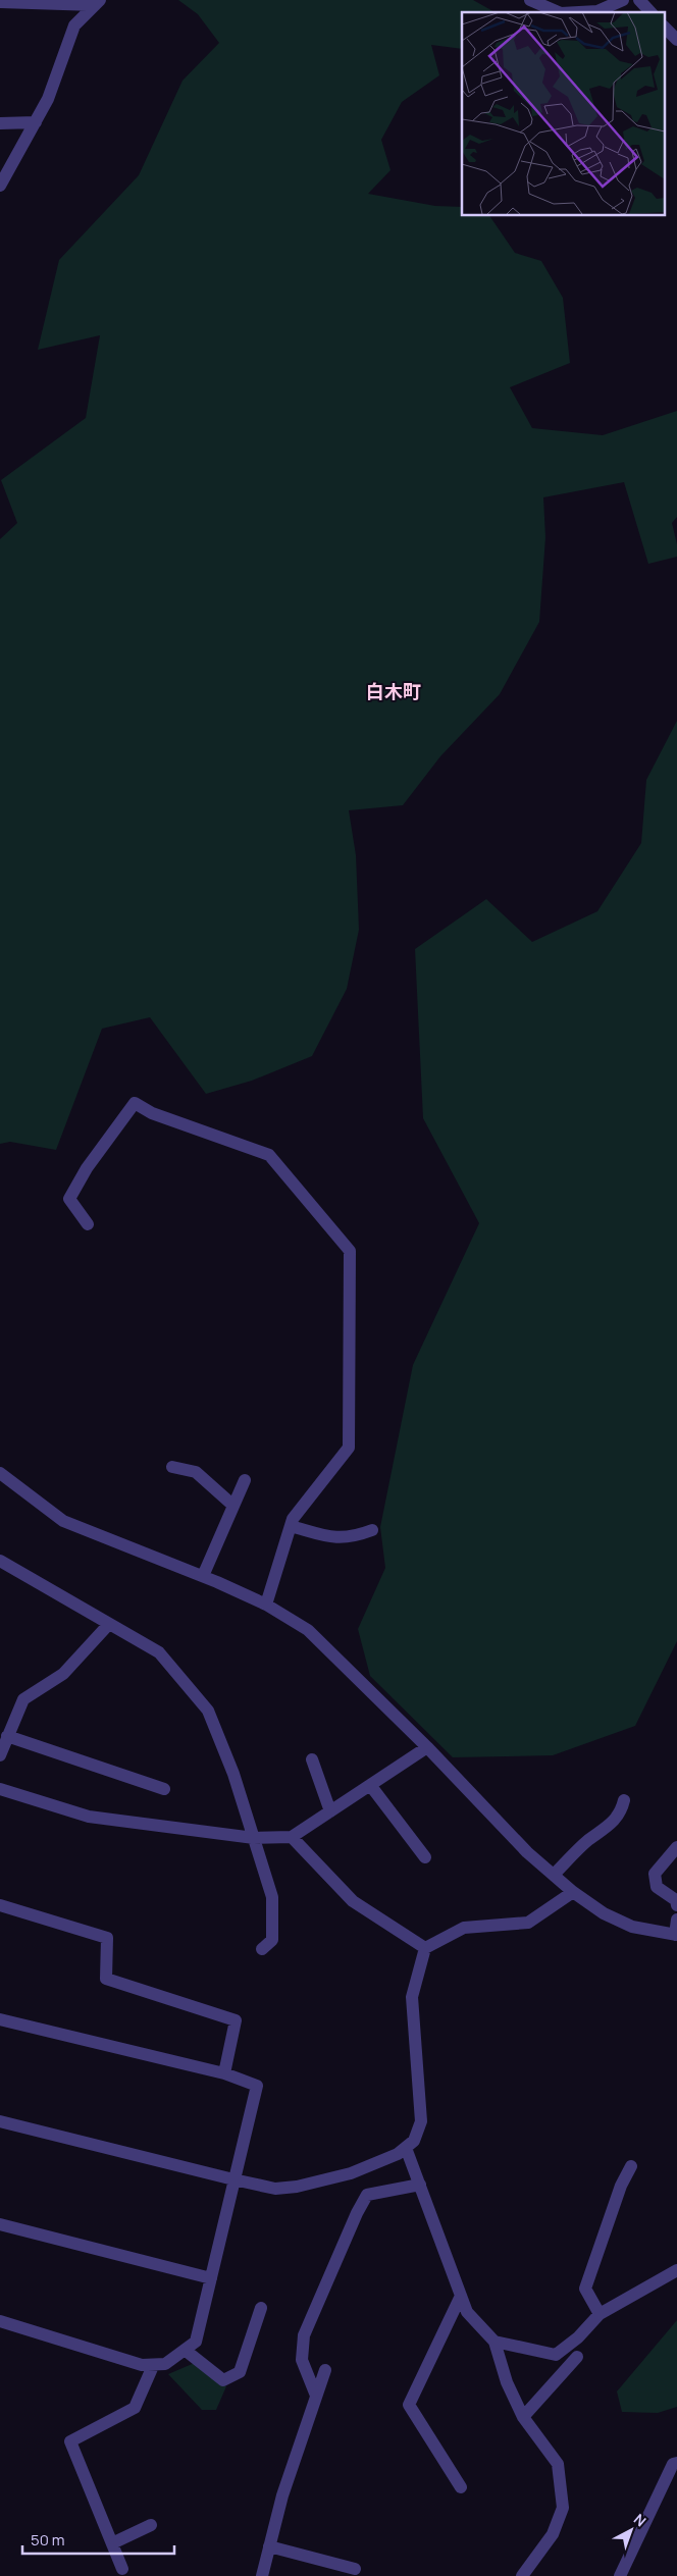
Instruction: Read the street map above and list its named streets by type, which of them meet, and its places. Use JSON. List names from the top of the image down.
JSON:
{
  "districts": ["白木町"],
  "scale_bar": "50 m",
  "north": "top right"
}
